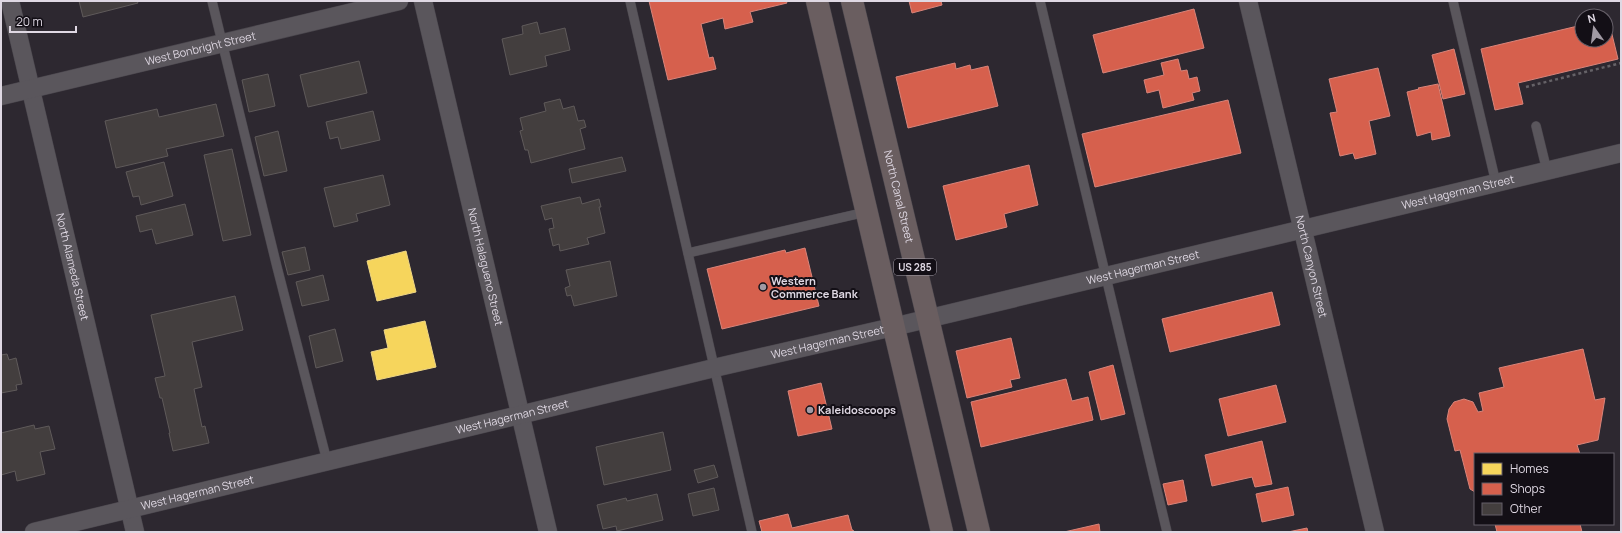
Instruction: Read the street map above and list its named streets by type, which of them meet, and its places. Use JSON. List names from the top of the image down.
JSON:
{
  "streets": {
    "highway": ["North Canal Street", "US 285"],
    "street": [
      "West Bonbright Street",
      "West Hagerman Street",
      "North Alameda Street",
      "North Halagueno Street",
      "North Canyon Street"
    ]
  },
  "crossings": [
    ["West Bonbright Street", "North Alameda Street"],
    ["West Hagerman Street", "North Canal Street"],
    ["West Hagerman Street", "North Alameda Street"],
    ["West Hagerman Street", "North Halagueno Street"],
    ["West Hagerman Street", "US 285"],
    ["West Hagerman Street", "North Canyon Street"]
  ],
  "places": ["Western Commerce Bank", "Kaleidoscoops"],
  "legend": ["Homes", "Shops", "Other"],
  "scale_bar": "20 m",
  "north": "top"
}
